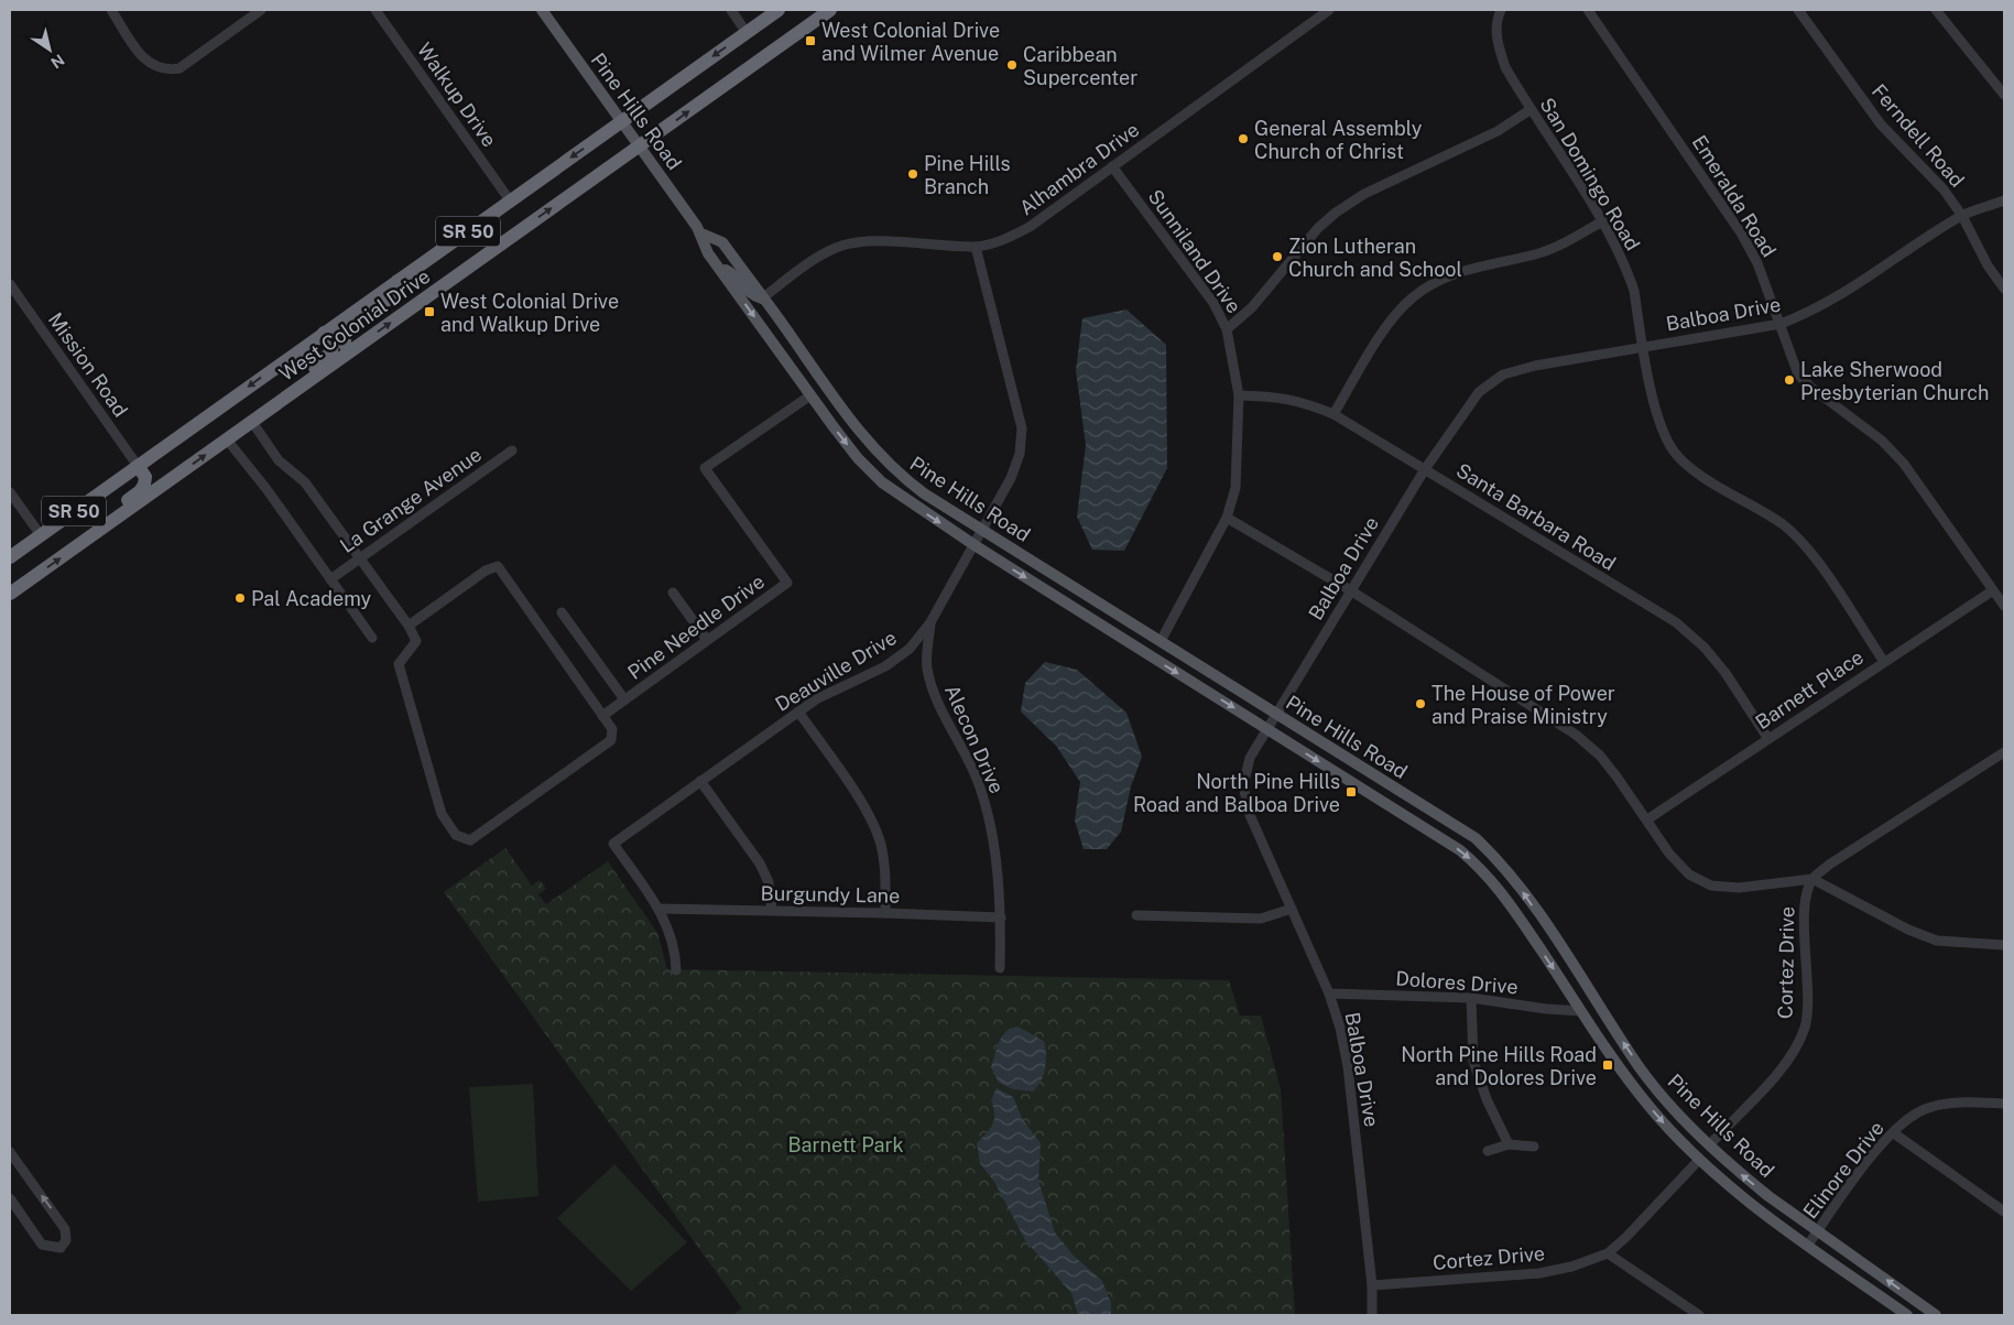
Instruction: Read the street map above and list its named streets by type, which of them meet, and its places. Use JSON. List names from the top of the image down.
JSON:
{
  "streets": {
    "highway": ["SR 50", "West Colonial Drive"],
    "main road": ["Pine Hills Road"],
    "street": [
      "Walkup Drive",
      "Ferndell Road",
      "Alhambra Drive",
      "San Domingo Road",
      "Emeralda Road",
      "Sunniland Drive",
      "Balboa Drive",
      "Mission Road",
      "La Grange Avenue",
      "Santa Barbara Road",
      "Pine Needle Drive",
      "Deauville Drive",
      "Barnett Place",
      "Alecon Drive",
      "Burgundy Lane",
      "Cortez Drive",
      "Dolores Drive",
      "Elinore Drive"
    ]
  },
  "crossings": [
    ["Walkup Drive", "West Colonial Drive"],
    ["Pine Hills Road", "Alhambra Drive"],
    ["Pine Hills Road", "Sunniland Drive"],
    ["Pine Hills Road", "Balboa Drive"],
    ["Pine Hills Road", "West Colonial Drive"],
    ["Pine Hills Road", "Pine Needle Drive"],
    ["Pine Hills Road", "Deauville Drive"],
    ["Pine Hills Road", "Cortez Drive"],
    ["Pine Hills Road", "Dolores Drive"],
    ["Pine Hills Road", "Elinore Drive"],
    ["Ferndell Road", "Balboa Drive"],
    ["Alhambra Drive", "Sunniland Drive"],
    ["Alhambra Drive", "Deauville Drive"],
    ["San Domingo Road", "Balboa Drive"],
    ["San Domingo Road", "Barnett Place"],
    ["Emeralda Road", "Balboa Drive"],
    ["Emeralda Road", "Barnett Place"],
    ["Sunniland Drive", "Santa Barbara Road"],
    ["Balboa Drive", "Santa Barbara Road"],
    ["Balboa Drive", "Cortez Drive"],
    ["Balboa Drive", "Dolores Drive"],
    ["West Colonial Drive", "Mission Road"],
    ["Santa Barbara Road", "Barnett Place"],
    ["Deauville Drive", "Alecon Drive"],
    ["Deauville Drive", "Burgundy Lane"],
    ["Alecon Drive", "Burgundy Lane"]
  ],
  "parks": ["Barnett Park"],
  "places": {
    "transit": [
      "West Colonial Drive and Wilmer Avenue",
      "West Colonial Drive and Walkup Drive",
      "North Pine Hills Road and Balboa Drive",
      "North Pine Hills Road and Dolores Drive"
    ],
    "other": [
      "Caribbean Supercenter",
      "General Assembly Church of Christ",
      "Pine Hills Branch",
      "Zion Lutheran Church and School",
      "Lake Sherwood Presbyterian Church",
      "Pal Academy",
      "The House of Power and Praise Ministry"
    ]
  },
  "north": "bottom right"
}
